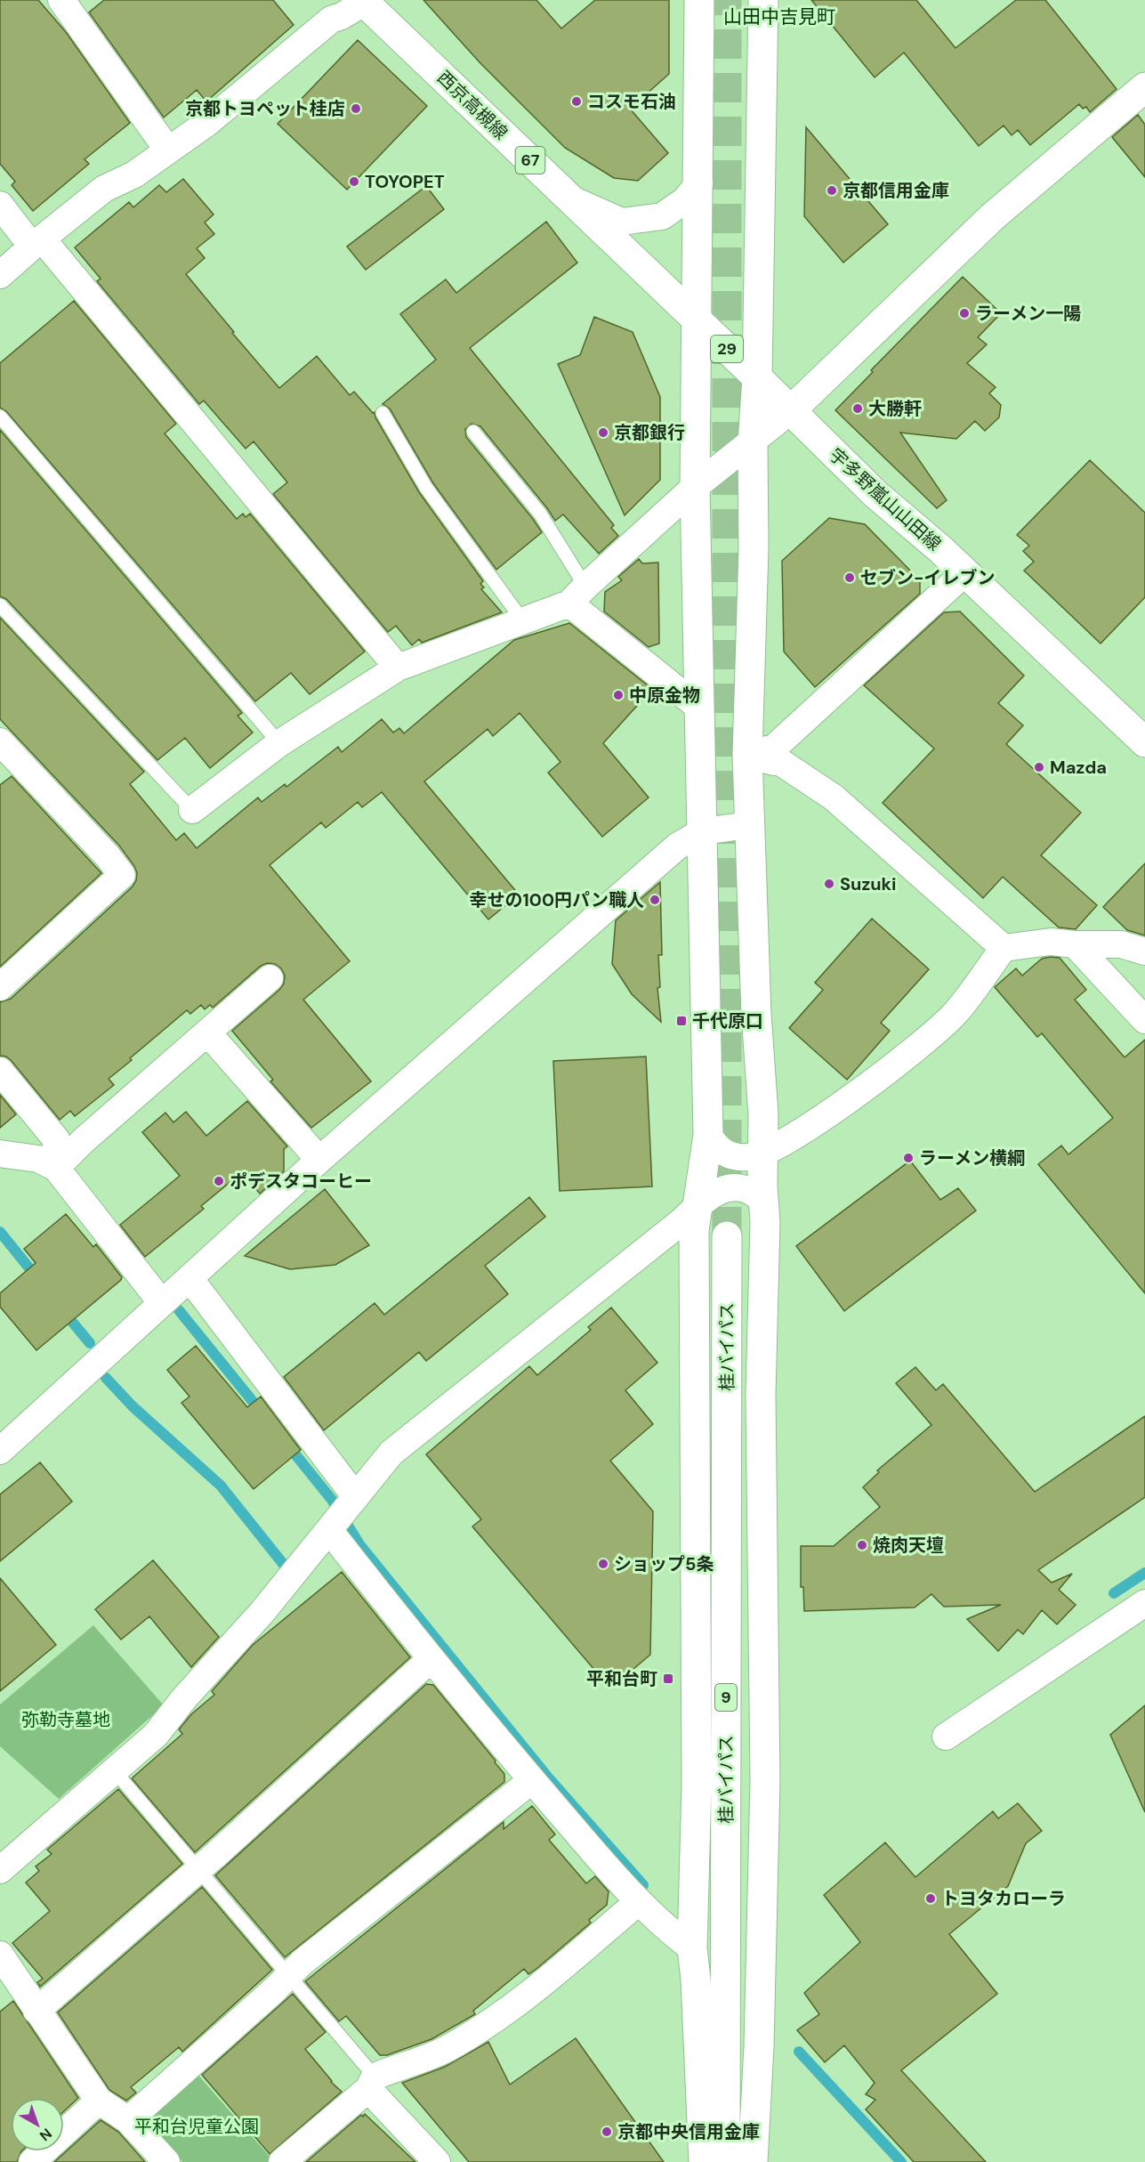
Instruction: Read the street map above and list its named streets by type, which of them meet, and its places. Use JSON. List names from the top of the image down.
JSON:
{
  "streets": {
    "main road": [
      "西京高槻線",
      "67",
      "29",
      "宇多野嵐山山田線",
      "桂バイパス",
      "9"
    ]
  },
  "crossings": [
    ["西京高槻線", "宇多野嵐山山田線"]
  ],
  "districts": ["山田中吉見町"],
  "parks": ["弥勒寺墓地", "平和台児童公園"],
  "places": {
    "other": [
      "コスモ石油",
      "京都トヨペット桂店",
      "TOYOPET",
      "京都信用金庫",
      "ラーメン一陽",
      "大勝軒",
      "京都銀行",
      "セブン-イレブン",
      "中原金物",
      "Mazda",
      "Suzuki",
      "幸せの100円パン職人",
      "ラーメン横綱",
      "ポデスタコーヒー",
      "焼肉天壇",
      "ショップ5条",
      "トヨタカローラ",
      "京都中央信用金庫"
    ],
    "transit": ["千代原口", "平和台町"]
  },
  "north": "bottom right"
}
